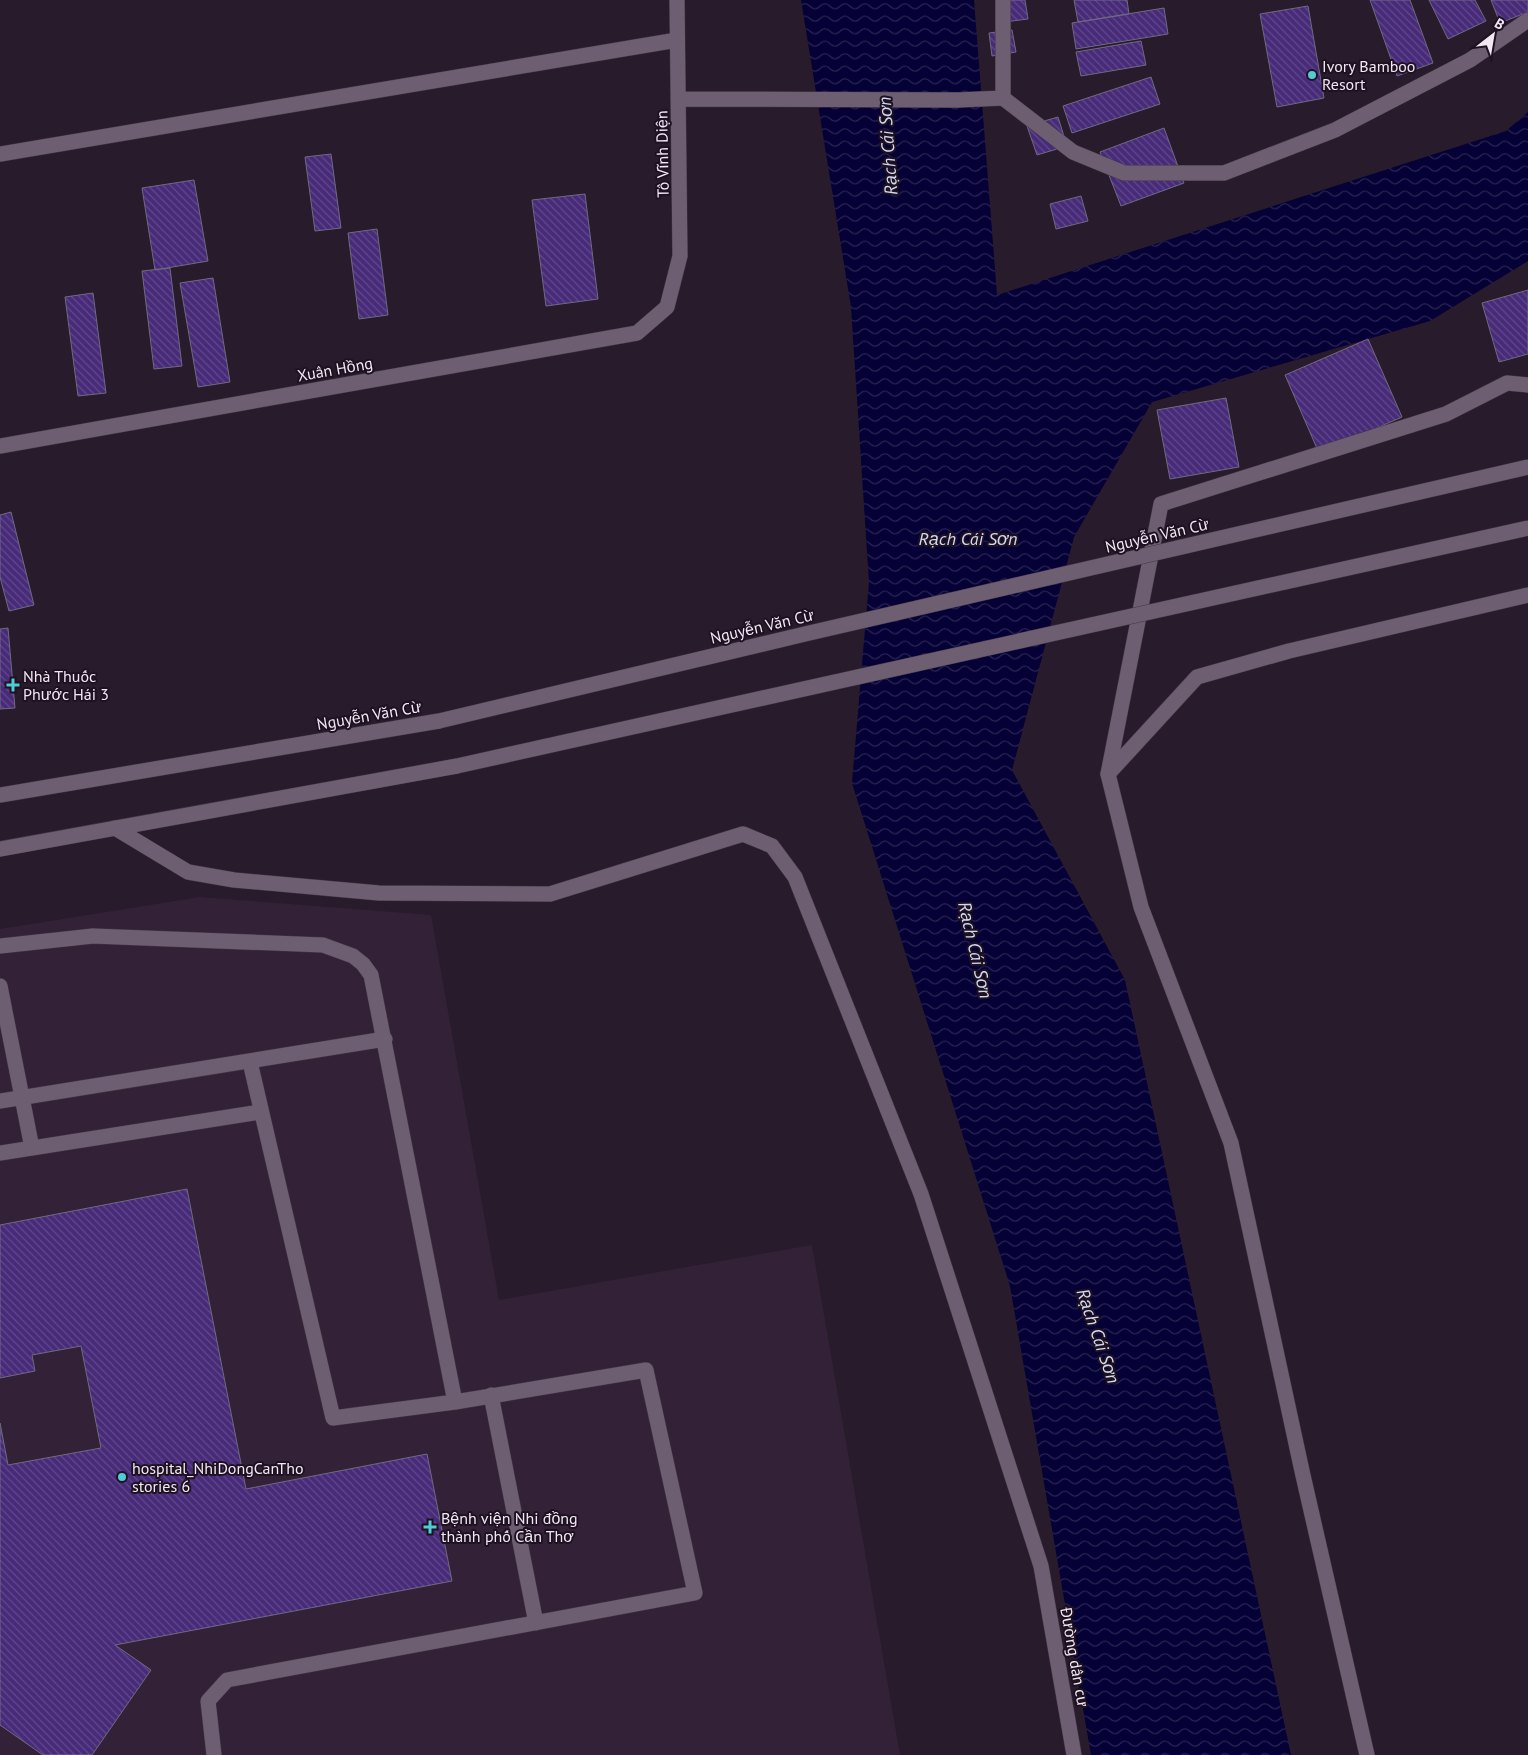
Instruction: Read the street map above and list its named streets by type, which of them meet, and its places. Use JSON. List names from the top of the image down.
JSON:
{
  "streets": {
    "street": [
      "Tô Vĩnh Diện",
      "Xuân Hồng",
      "Nguyễn Văn Cừ",
      "Đường dân cư"
    ]
  },
  "crossings": [
    ["Tô Vĩnh Diện", "Xuân Hồng"]
  ],
  "water": ["Rạch Cái Sơn"],
  "places": {
    "other": ["Ivory Bamboo Resort", "hospital_NhiDongCanTho stories 6"],
    "health": ["Nhà Thuốc Phước Hái 3", "Bệnh viện Nhi đồng thành phố Cần Thơ"]
  },
  "north": "top right"
}
